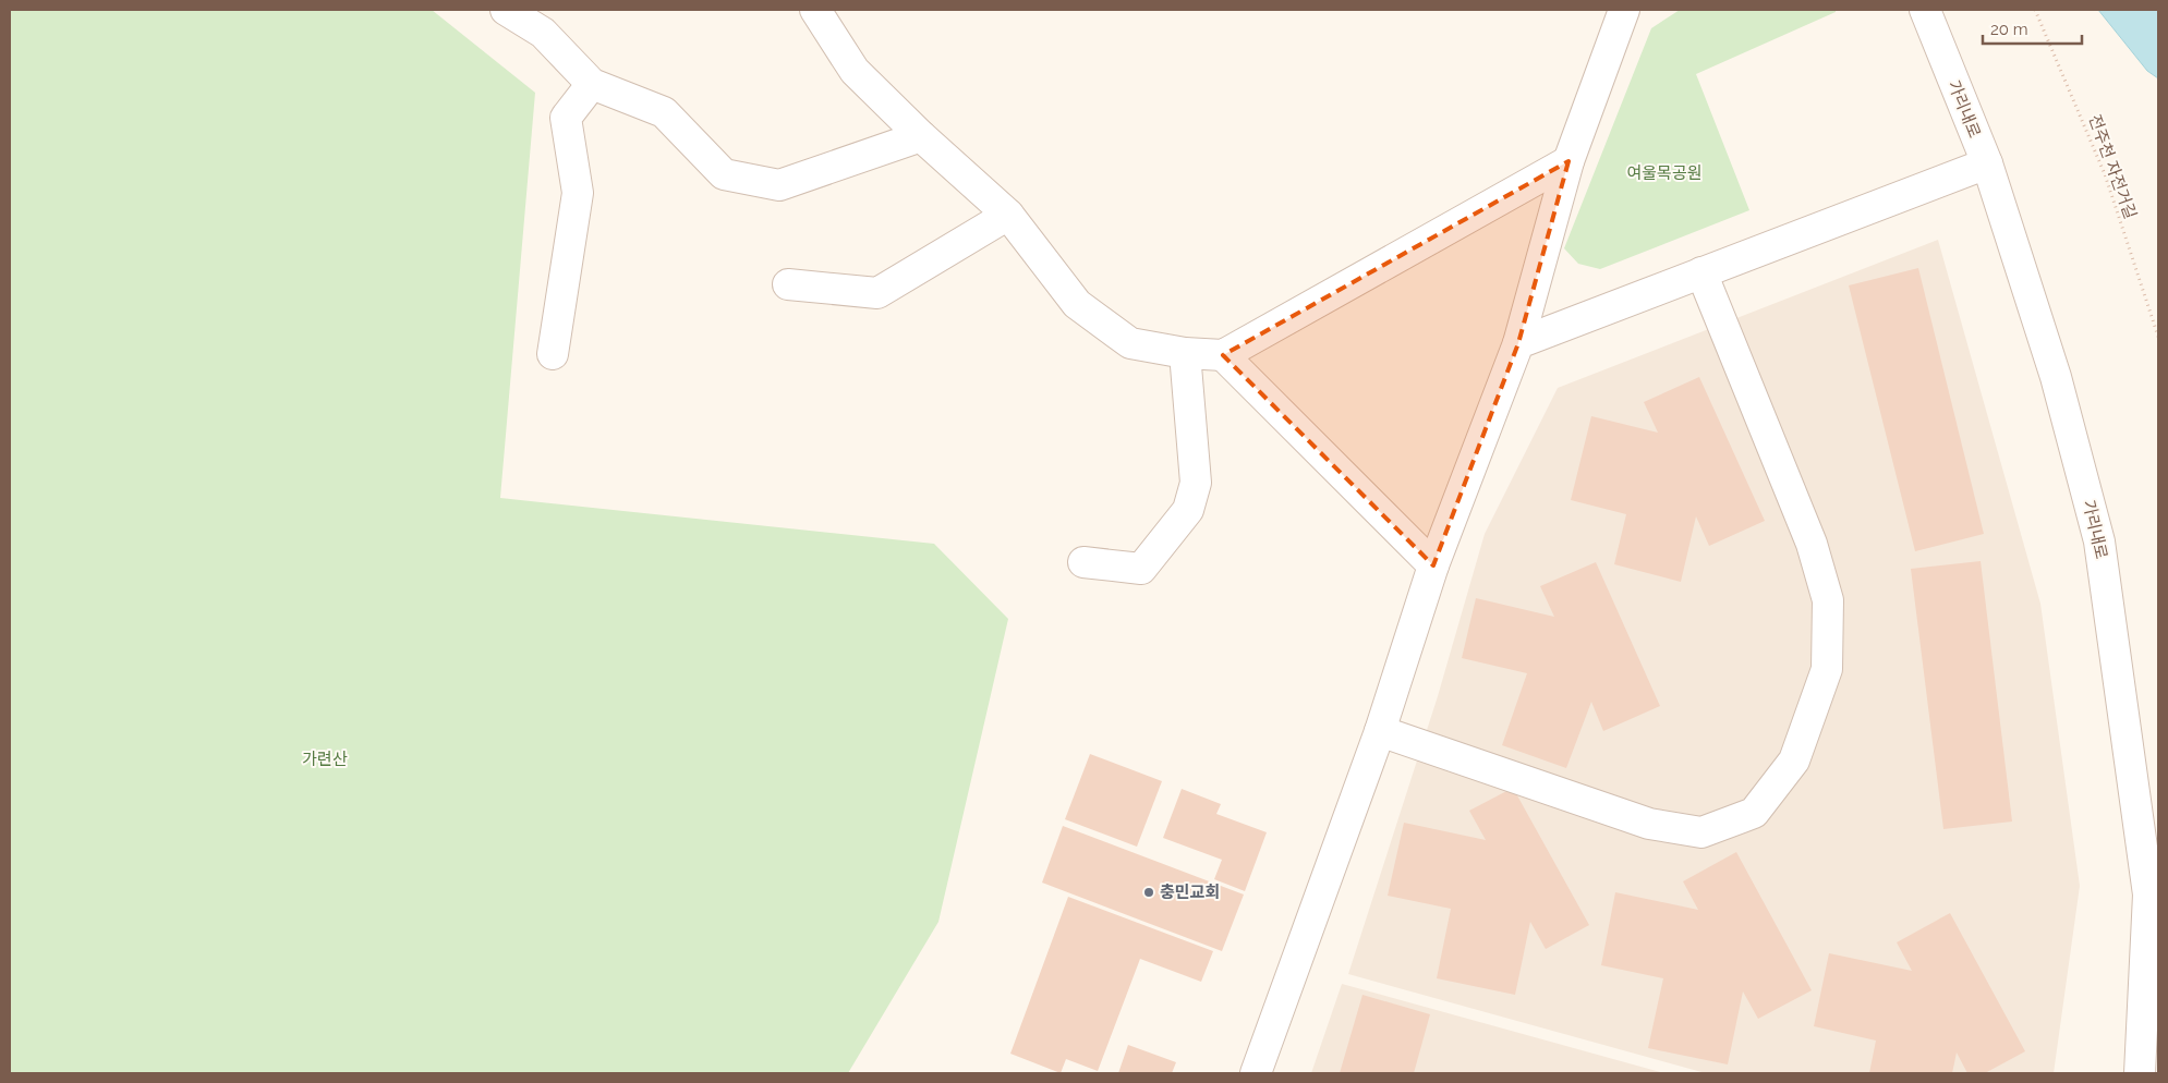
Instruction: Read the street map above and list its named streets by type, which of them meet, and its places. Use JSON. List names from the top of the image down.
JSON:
{
  "streets": {
    "street": ["가리내로"],
    "path": ["전주천 자전거길"]
  },
  "parks": ["여울목공원", "가련산"],
  "places": ["충민교회"],
  "scale_bar": "20 m"
}
